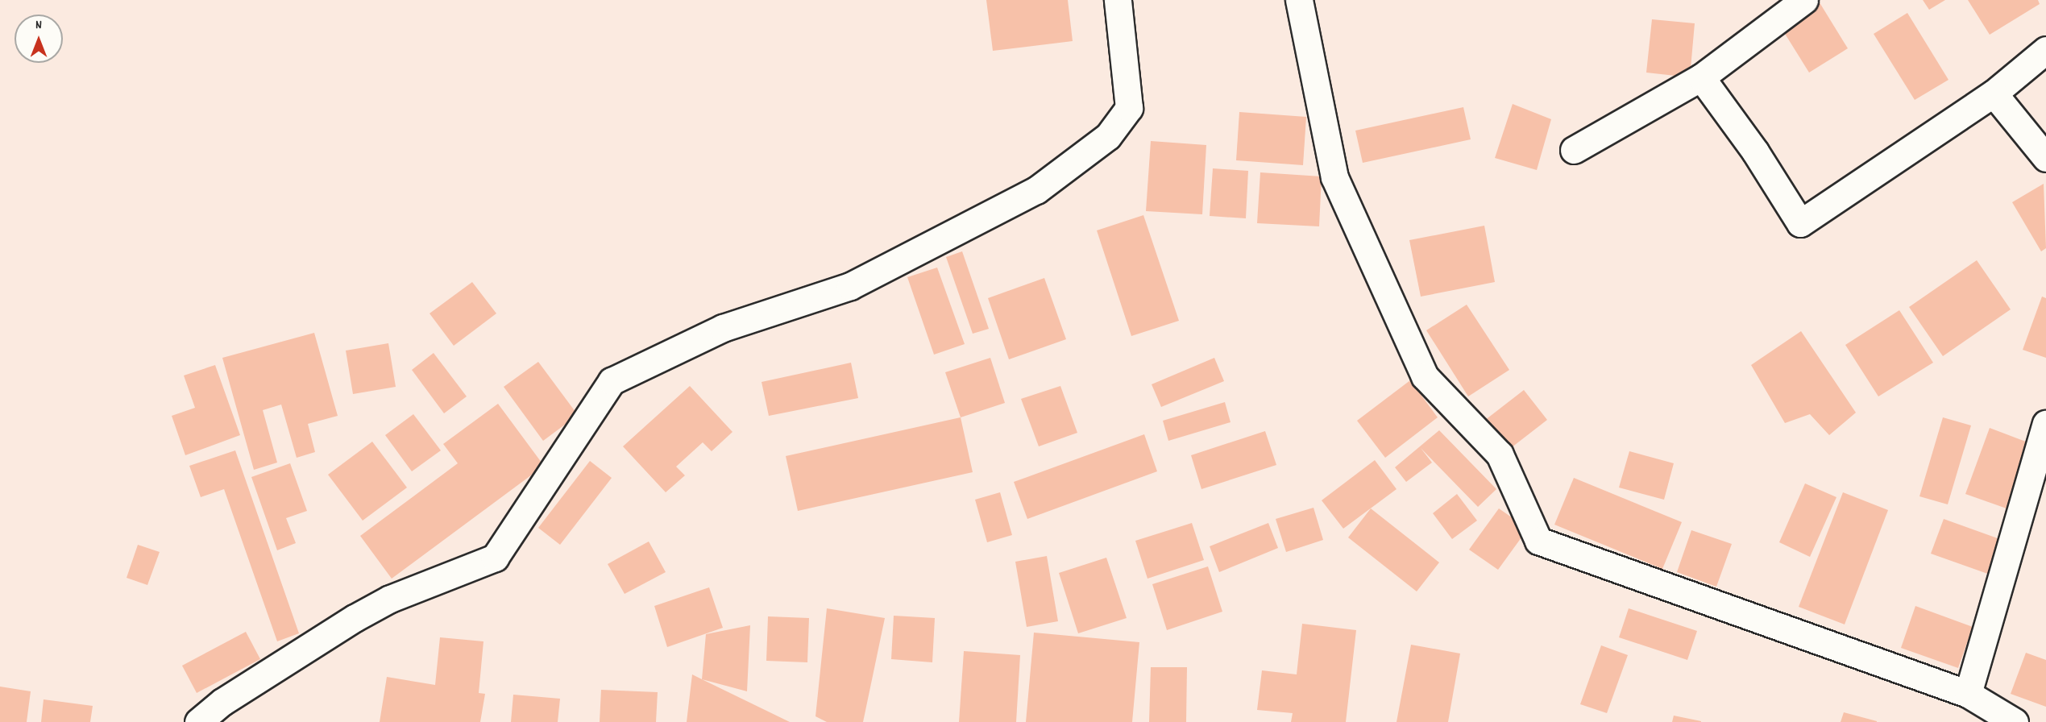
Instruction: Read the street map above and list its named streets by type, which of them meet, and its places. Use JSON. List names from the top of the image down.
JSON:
{
  "north": "top"
}
